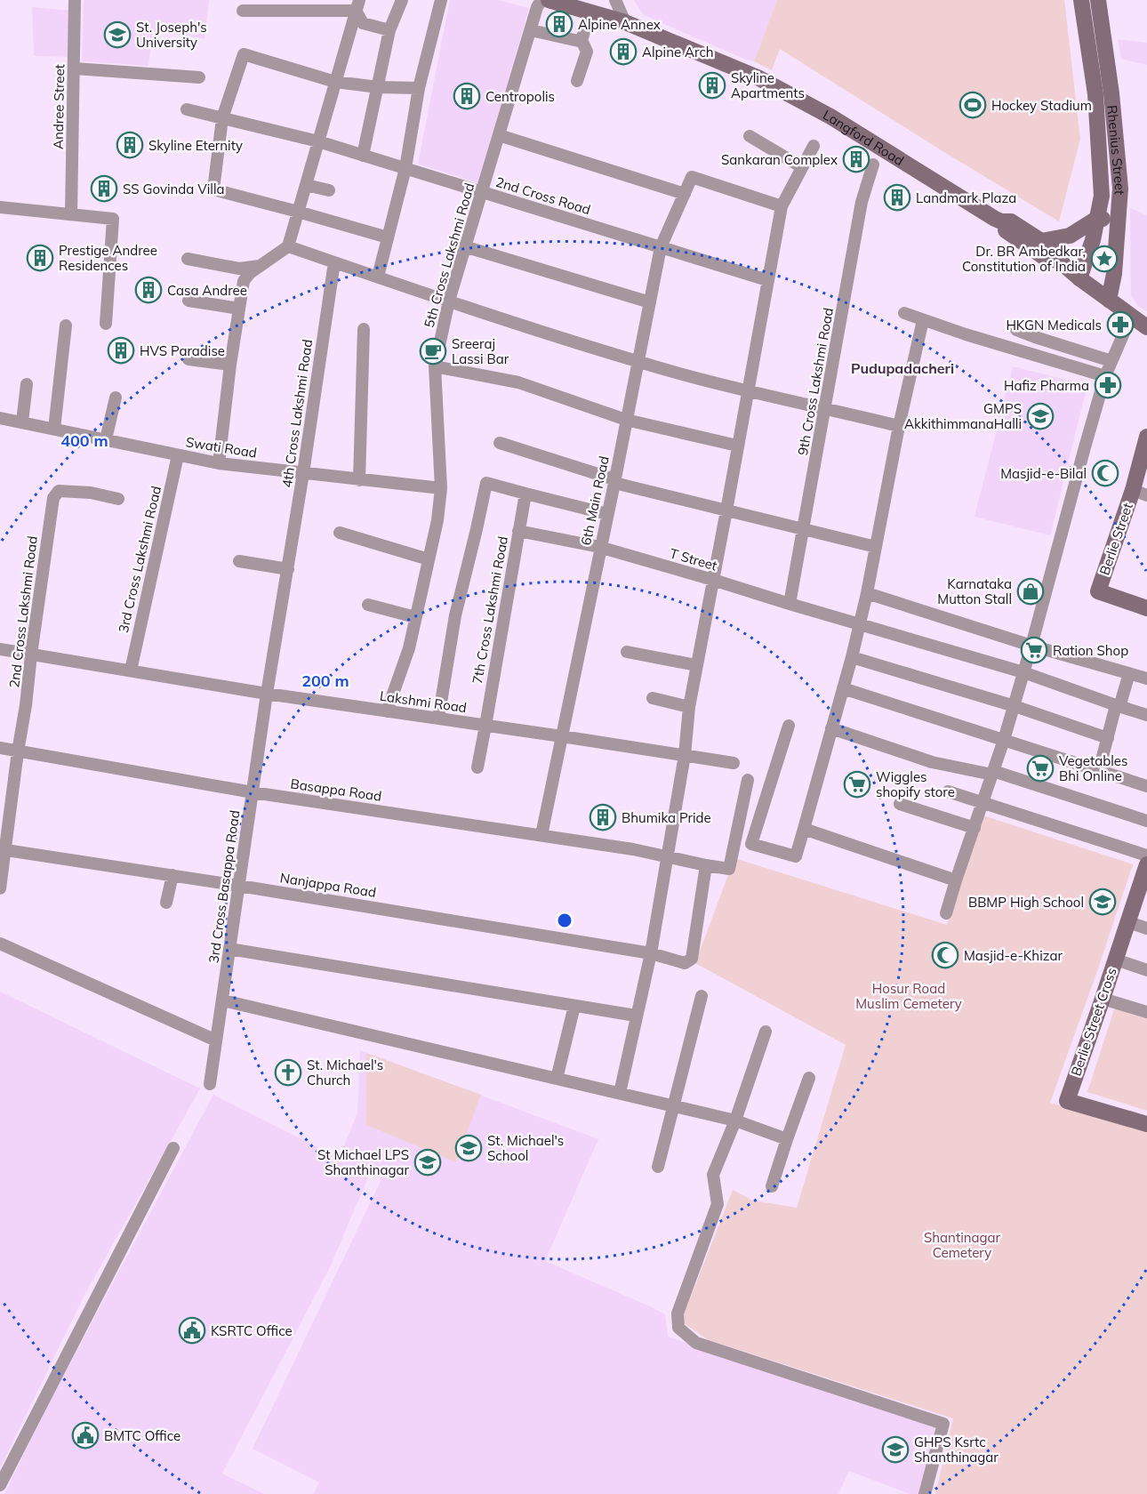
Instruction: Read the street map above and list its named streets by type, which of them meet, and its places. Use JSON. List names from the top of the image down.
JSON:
{
  "streets": {
    "street": [
      "Andree Street",
      "Langford Road",
      "Rhenius Street",
      "2nd Cross Road",
      "5th Cross Lakshmi Road",
      "9th Cross Lakshmi Road",
      "4th Cross Lakshmi Road",
      "Swati Road",
      "6th Main Road",
      "Berlie Street",
      "3rd Cross Lakshmi Road",
      "T Street",
      "7th Cross Lakshmi Road",
      "2nd Cross Lakshmi Road",
      "Lakshmi Road",
      "Basappa Road",
      "Nanjappa Road",
      "3rd Cross Basappa Road",
      "Berlie Street Cross"
    ]
  },
  "crossings": [
    ["Langford Road", "Rhenius Street"],
    ["2nd Cross Road", "5th Cross Lakshmi Road"],
    ["2nd Cross Road", "6th Main Road"],
    ["5th Cross Lakshmi Road", "Swati Road"],
    ["5th Cross Lakshmi Road", "Lakshmi Road"],
    ["9th Cross Lakshmi Road", "T Street"],
    ["4th Cross Lakshmi Road", "Swati Road"],
    ["4th Cross Lakshmi Road", "Lakshmi Road"],
    ["4th Cross Lakshmi Road", "3rd Cross Basappa Road"],
    ["Swati Road", "3rd Cross Lakshmi Road"],
    ["6th Main Road", "T Street"],
    ["6th Main Road", "Lakshmi Road"],
    ["6th Main Road", "Basappa Road"],
    ["3rd Cross Lakshmi Road", "Lakshmi Road"],
    ["T Street", "7th Cross Lakshmi Road"],
    ["7th Cross Lakshmi Road", "Lakshmi Road"],
    ["2nd Cross Lakshmi Road", "Lakshmi Road"],
    ["2nd Cross Lakshmi Road", "Basappa Road"],
    ["2nd Cross Lakshmi Road", "Nanjappa Road"],
    ["Lakshmi Road", "3rd Cross Basappa Road"],
    ["Basappa Road", "Nanjappa Road"],
    ["Basappa Road", "3rd Cross Basappa Road"],
    ["Nanjappa Road", "3rd Cross Basappa Road"]
  ],
  "districts": ["Pudupadacheri"],
  "parks": ["Hosur Road Muslim Cemetery", "Shantinagar Cemetery"],
  "places": {
    "building": [
      "Alpine Annex",
      "Alpine Arch",
      "Skyline Apartments",
      "Centropolis",
      "Skyline Eternity",
      "Sankaran Complex",
      "SS Govinda Villa",
      "Landmark Plaza",
      "Prestige Andree Residences",
      "Casa Andree",
      "HVS Paradise",
      "Bhumika Pride"
    ],
    "school or university": [
      "St. Joseph's University",
      "GMPS AkkithimmanaHalli",
      "BBMP High School",
      "St. Michael's School",
      "St Michael LPS Shanthinagar",
      "GHPS Ksrtc Shanthinagar"
    ],
    "sports": ["Hockey Stadium"],
    "place": ["Dr. BR Ambedkar, Constitution of India"],
    "pharmacy": ["HKGN Medicals", "Hafiz Pharma"],
    "cafe": ["Sreeraj Lassi Bar"],
    "mosque": ["Masjid-e-Bilal", "Masjid-e-Khizar"],
    "shop": ["Karnataka Mutton Stall"],
    "supermarket": ["Ration Shop", "Vegetables Bhi Online", "Wiggles shopify store"],
    "church": ["St. Michael's Church"],
    "public building": ["KSRTC Office", "BMTC Office"]
  },
  "rings": ["400 m", "200 m"]
}
